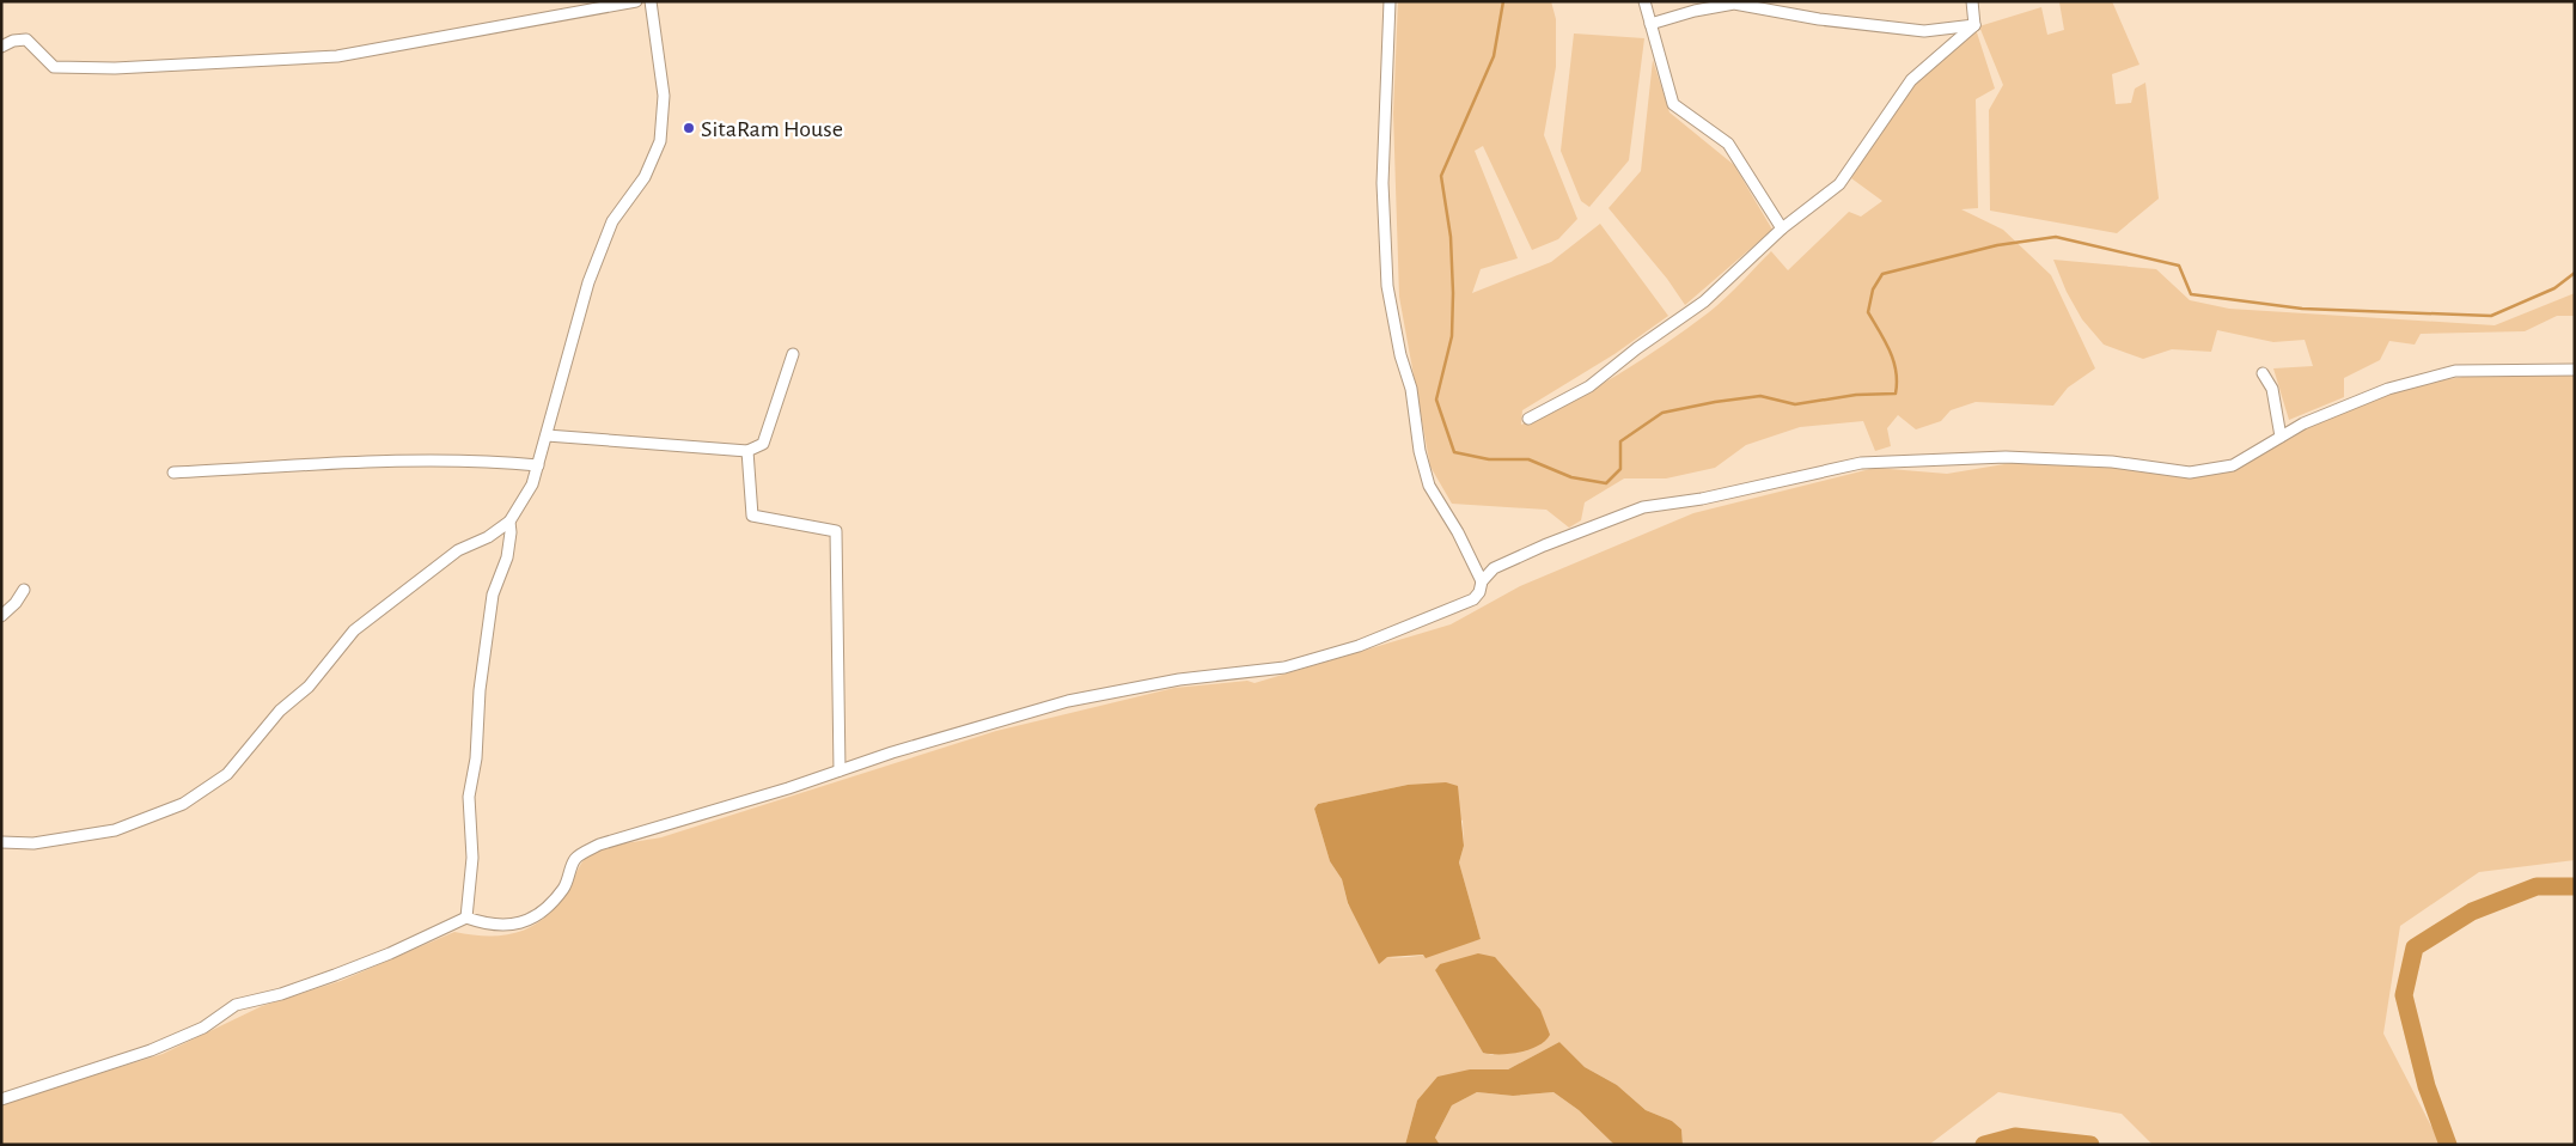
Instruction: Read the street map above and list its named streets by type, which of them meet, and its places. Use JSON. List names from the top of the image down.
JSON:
{
  "places": ["SitaRam House"]
}
